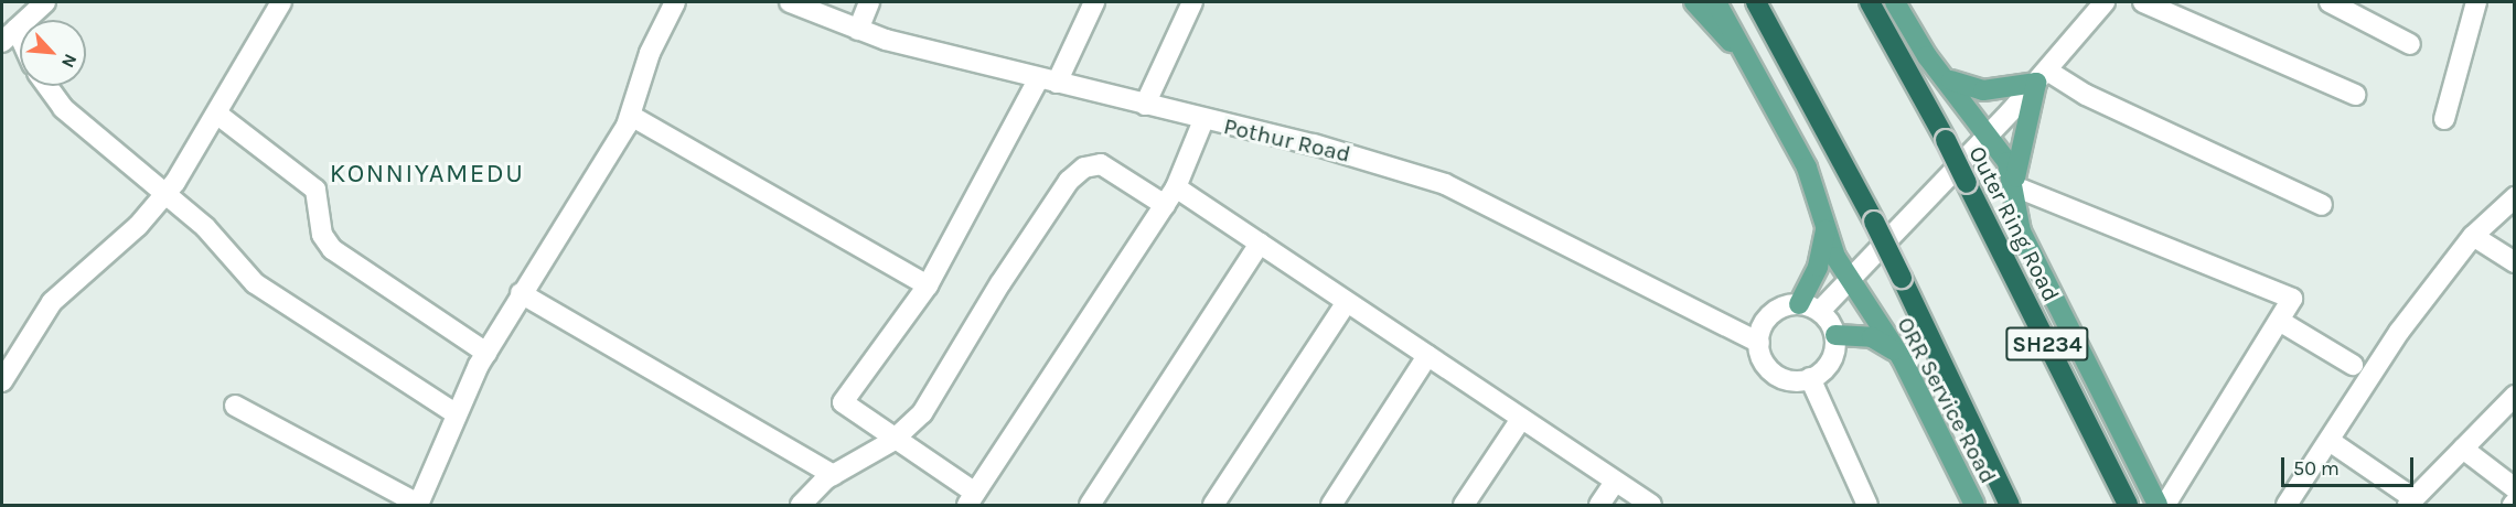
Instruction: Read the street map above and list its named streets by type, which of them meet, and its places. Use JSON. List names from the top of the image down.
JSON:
{
  "streets": {
    "highway": ["Outer Ring Road", "SH234"],
    "main road": ["ORR Service Road"],
    "street": ["Pothur Road"]
  },
  "districts": ["KONNIYAMEDU"],
  "scale_bar": "50 m",
  "north": "bottom right"
}
